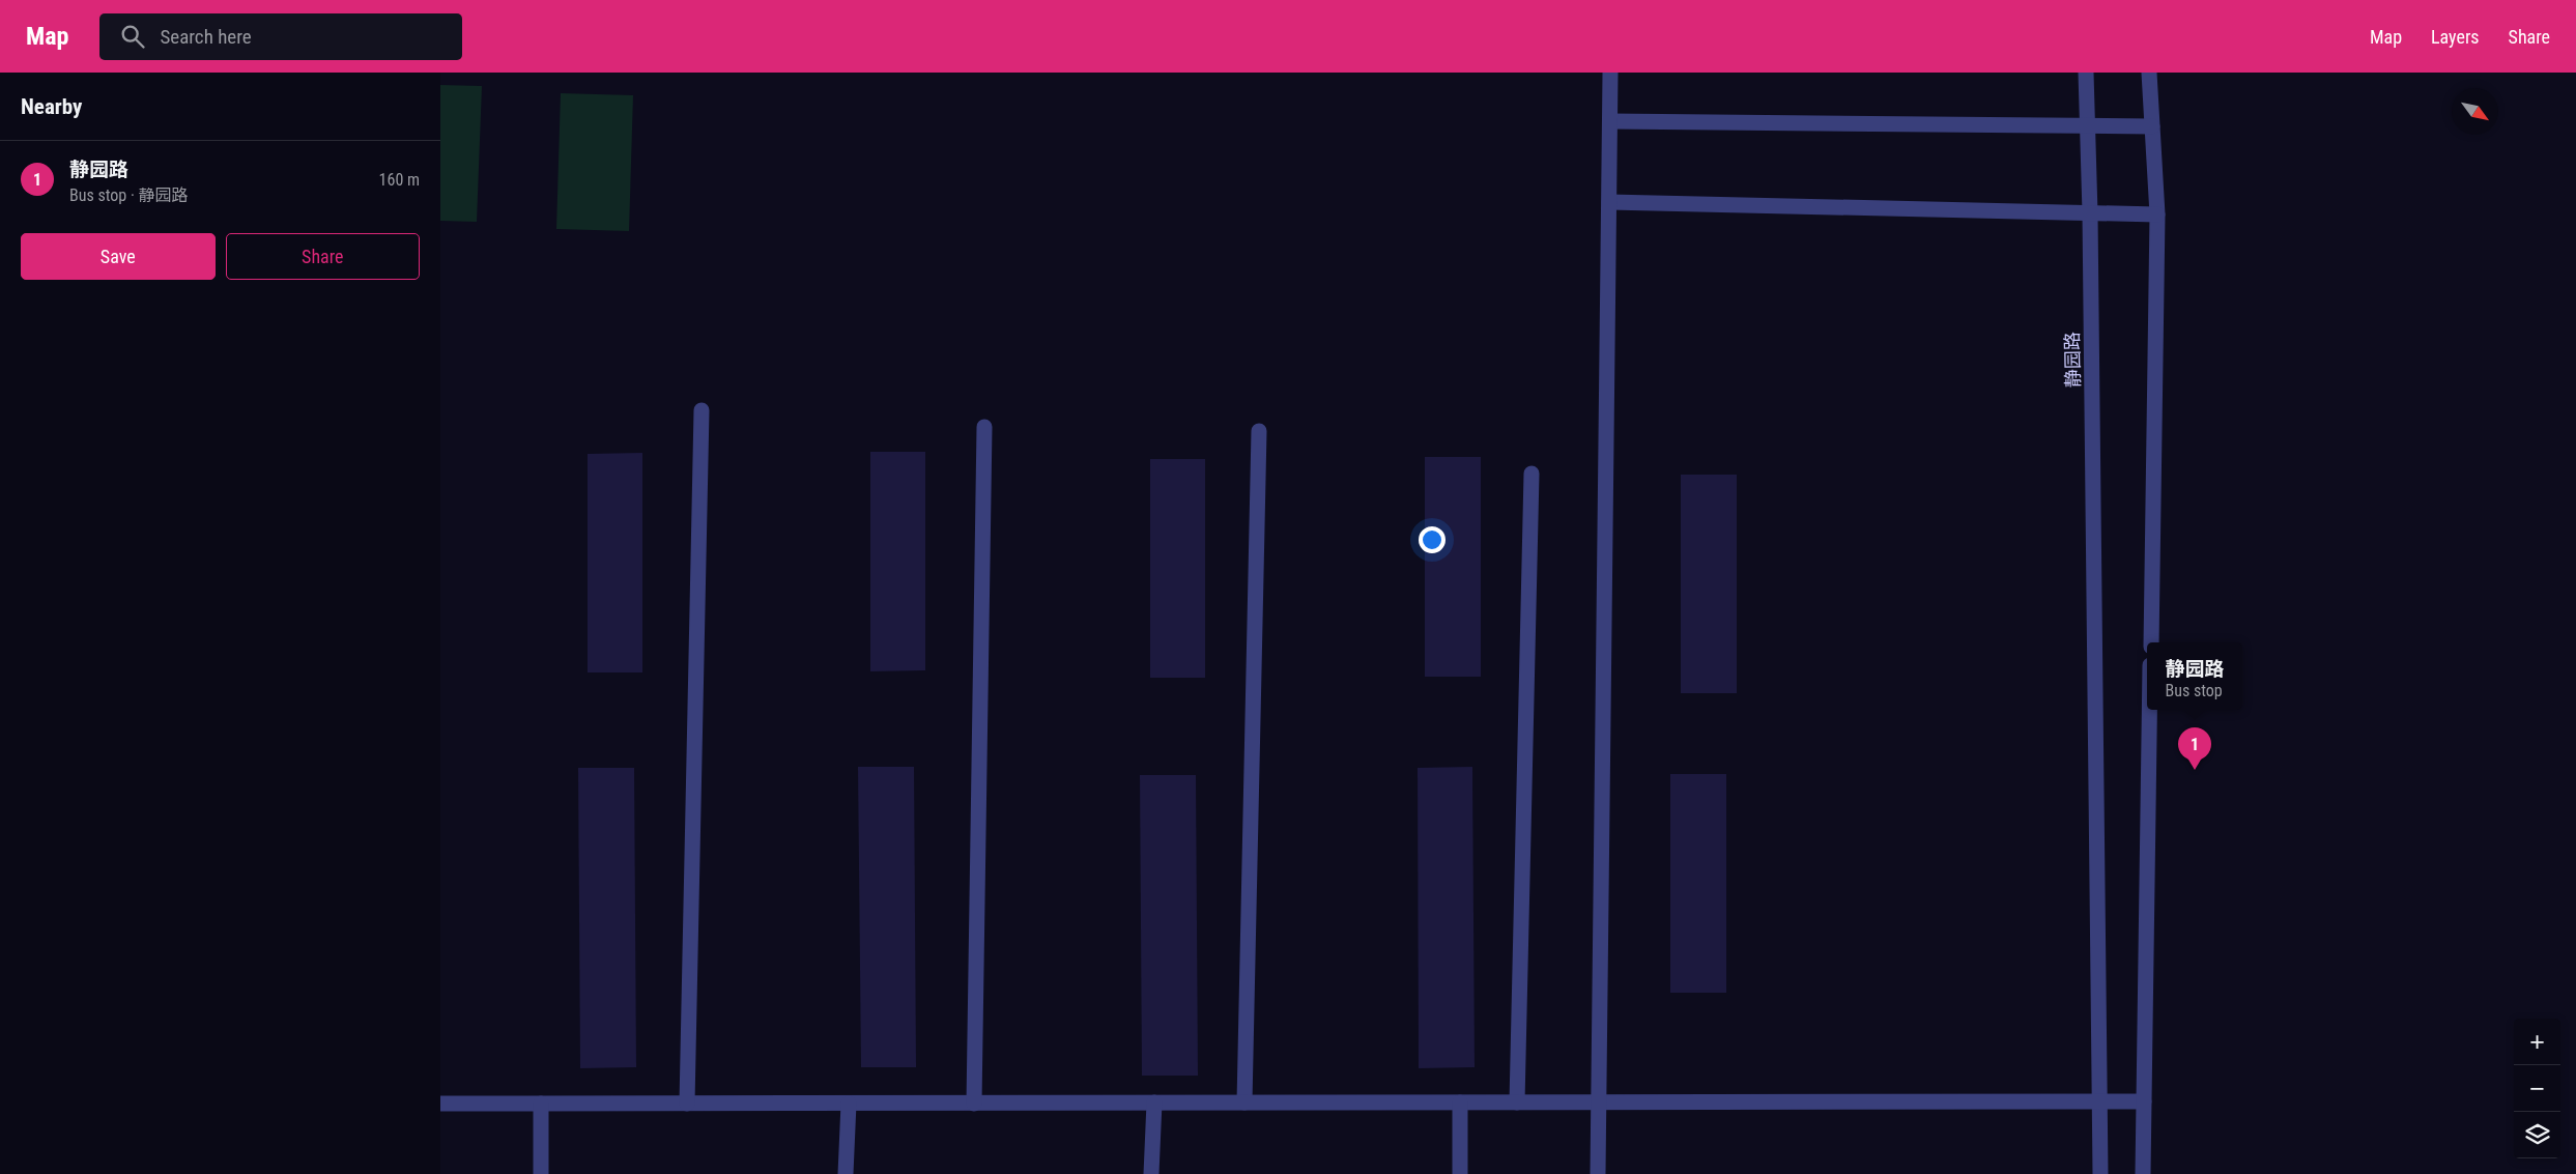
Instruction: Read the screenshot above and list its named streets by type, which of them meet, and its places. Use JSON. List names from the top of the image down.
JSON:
{
  "streets": {
    "street": ["静园路"]
  },
  "north": "bottom right",
  "page": {
    "header": "Map",
    "search": "Search here",
    "nav": ["Map", "Layers", "Share"],
    "heading": "Nearby",
    "list": [
      {
        "mark": "1",
        "name": "静园路",
        "note": "Bus stop · 静园路",
        "value": "160 m"
      }
    ],
    "buttons": ["Save", "Share"],
    "popup": ["静园路", "Bus stop"],
    "pins": "1",
    "map_buttons": ["+", "−"]
  }
}
